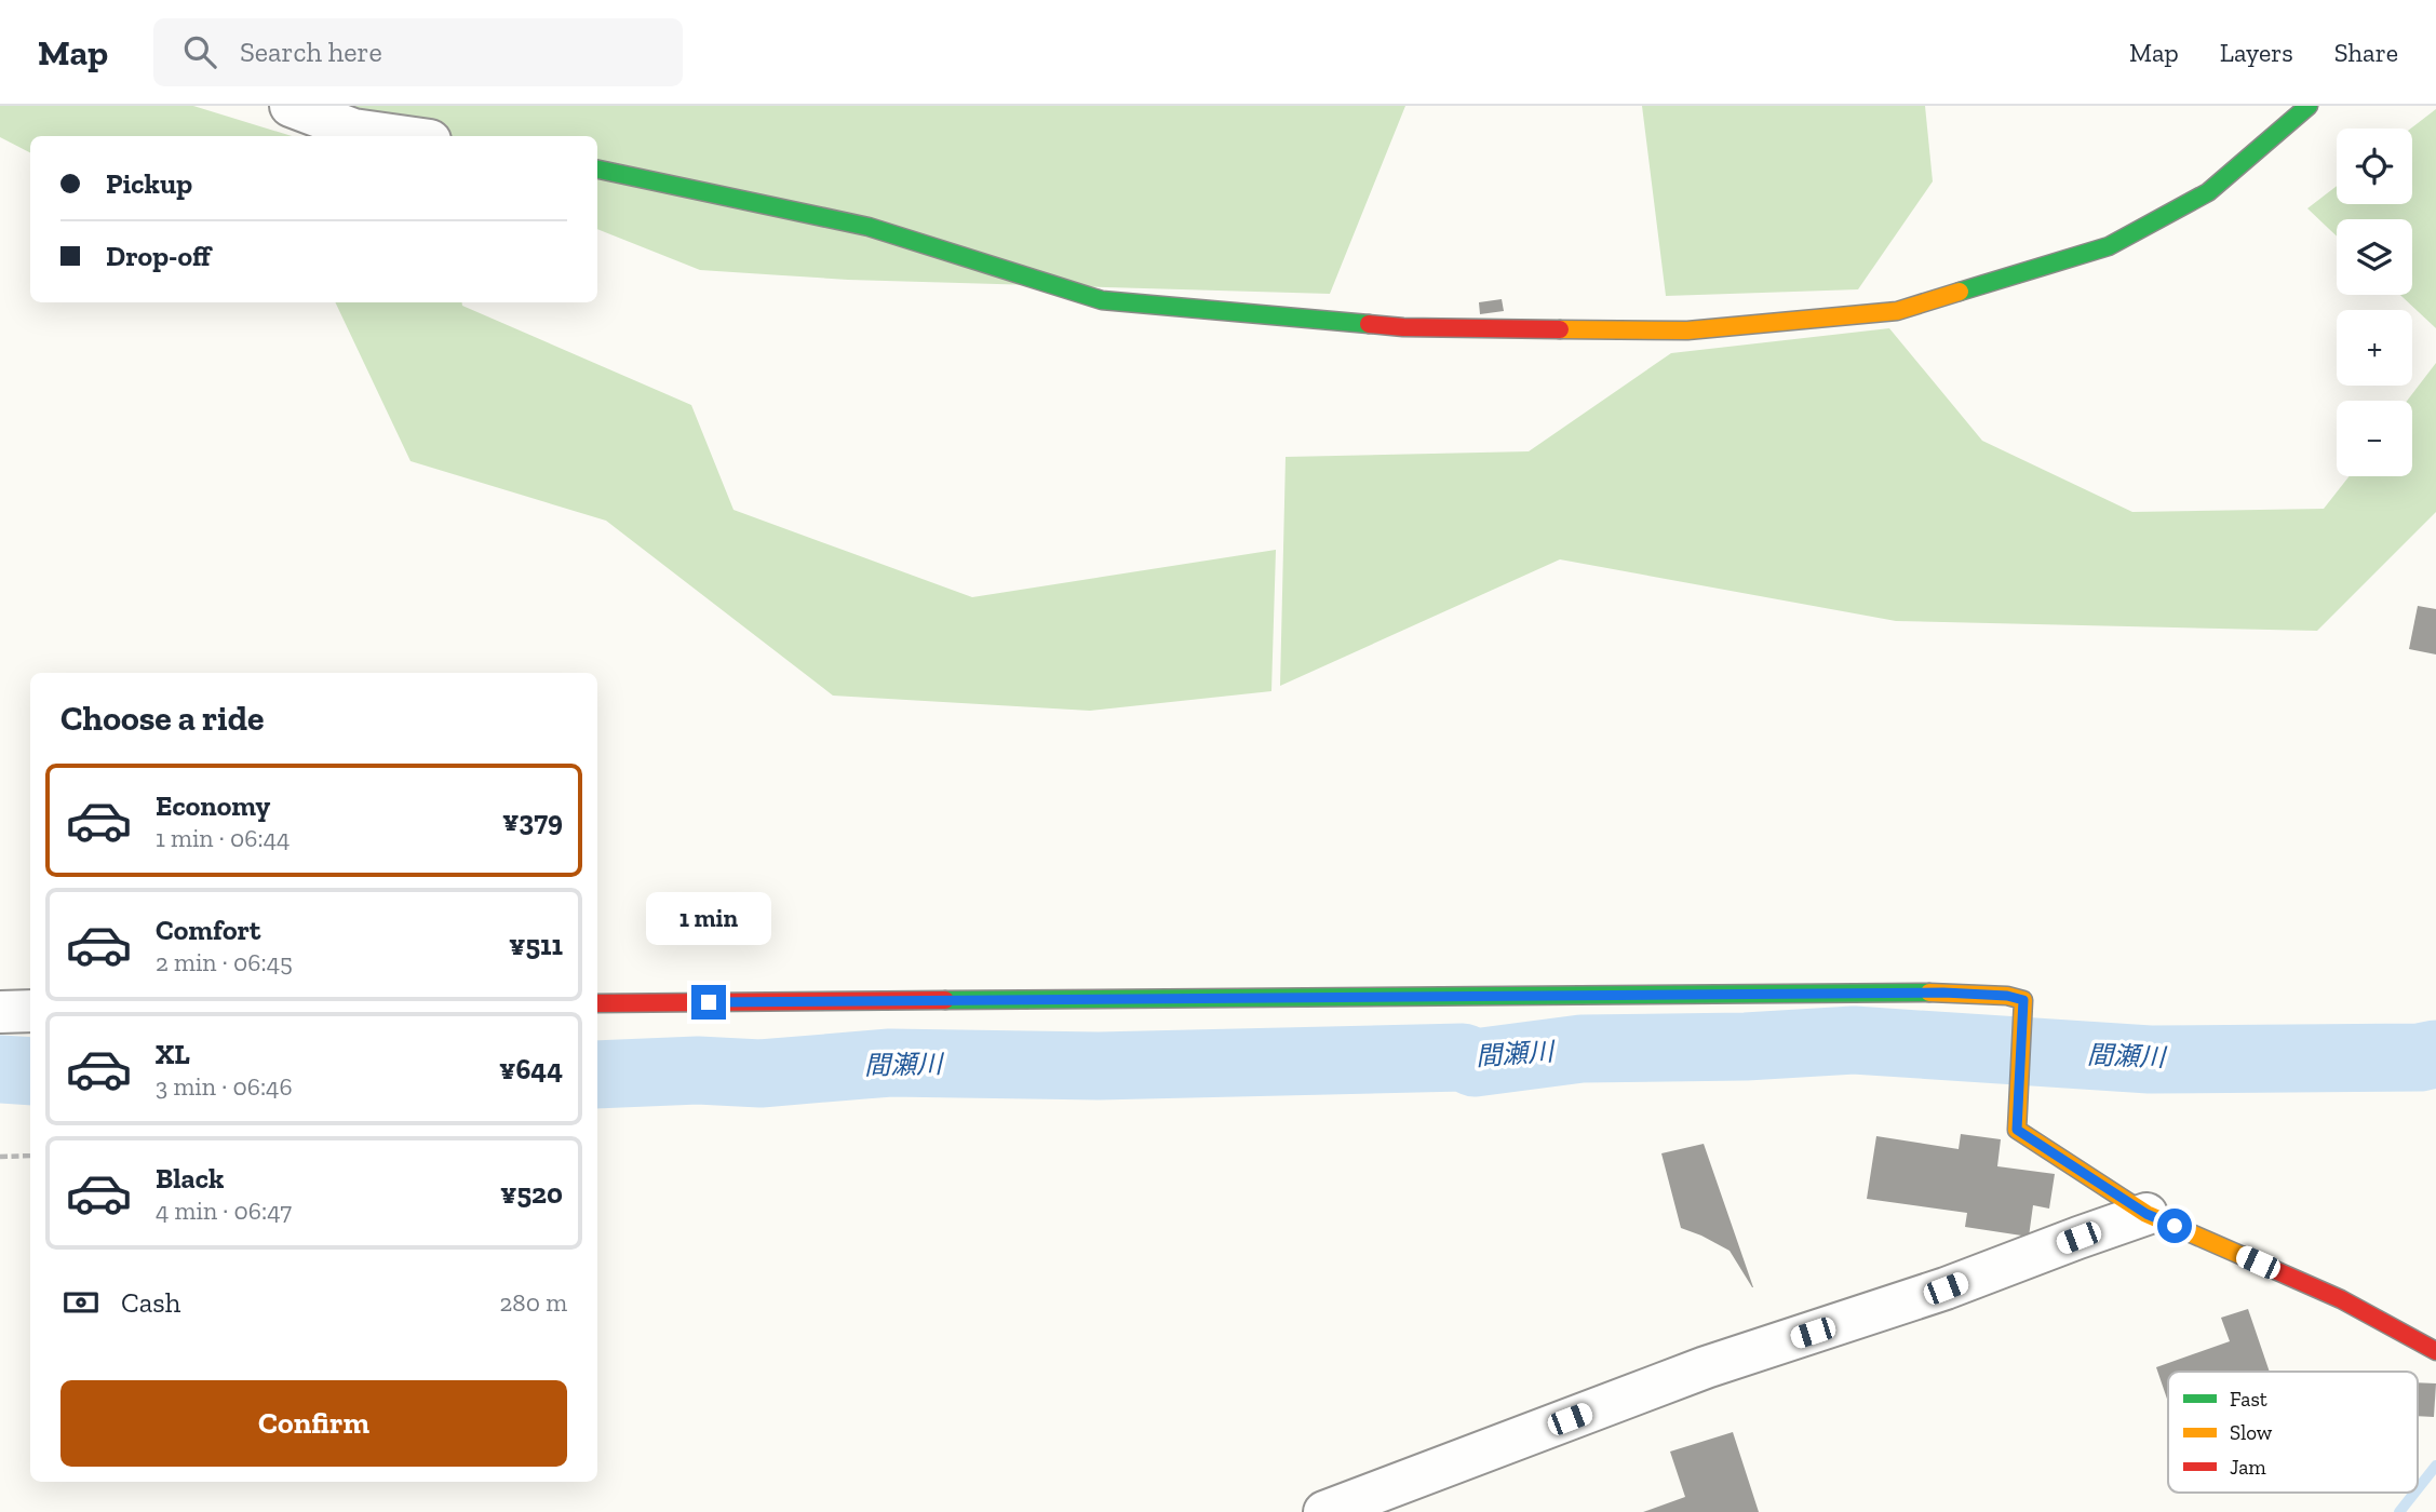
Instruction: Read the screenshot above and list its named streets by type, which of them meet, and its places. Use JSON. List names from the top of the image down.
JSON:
{
  "water": ["間瀬川"],
  "legend": ["Fast", "Slow", "Jam"],
  "page": {
    "header": "Map",
    "search": "Search here",
    "nav": ["Map", "Layers", "Share"],
    "map_buttons": ["+", "−"],
    "banner": ["Pickup", "Drop-off"],
    "heading": "Choose a ride",
    "list": [
      {
        "name": "Economy",
        "note": "1 min · 06:44",
        "value": "¥379"
      },
      {
        "name": "Comfort",
        "note": "2 min · 06:45",
        "value": "¥511"
      },
      {
        "name": "XL",
        "note": "3 min · 06:46",
        "value": "¥644"
      },
      {
        "name": "Black",
        "note": "4 min · 06:47",
        "value": "¥520"
      }
    ],
    "bubble": "1 min",
    "pay": ["Cash", "280 m"],
    "buttons": "Confirm"
  }
}
